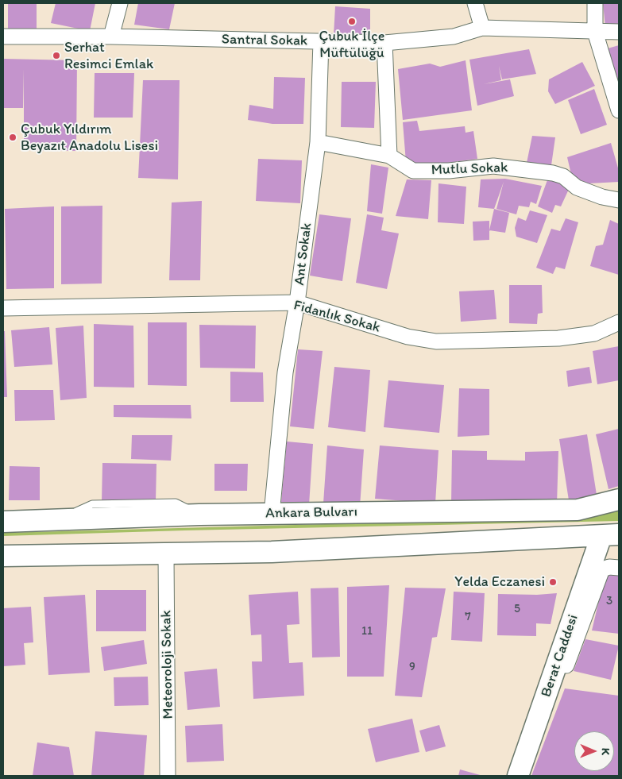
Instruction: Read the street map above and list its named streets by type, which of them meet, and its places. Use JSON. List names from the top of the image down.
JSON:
{
  "streets": {
    "main road": ["Ankara Bulvarı", "Berat Caddesi"],
    "street": [
      "Santral Sokak",
      "Mutlu Sokak",
      "Ant Sokak",
      "Fidanlık Sokak",
      "Meteoroloji Sokak"
    ]
  },
  "crossings": [
    ["Santral Sokak", "Ant Sokak"],
    ["Mutlu Sokak", "Ant Sokak"],
    ["Ant Sokak", "Fidanlık Sokak"],
    ["Ant Sokak", "Ankara Bulvarı"]
  ],
  "places": [
    "Çubuk İlçe Müftülüğü",
    "Serhat Resimci Emlak",
    "Çubuk Yıldırım Beyazıt Anadolu Lisesi",
    "Yelda Eczanesi"
  ],
  "house_numbers": [
    "3",
    "5",
    "7",
    "11",
    "9"
  ],
  "north": "right"
}
